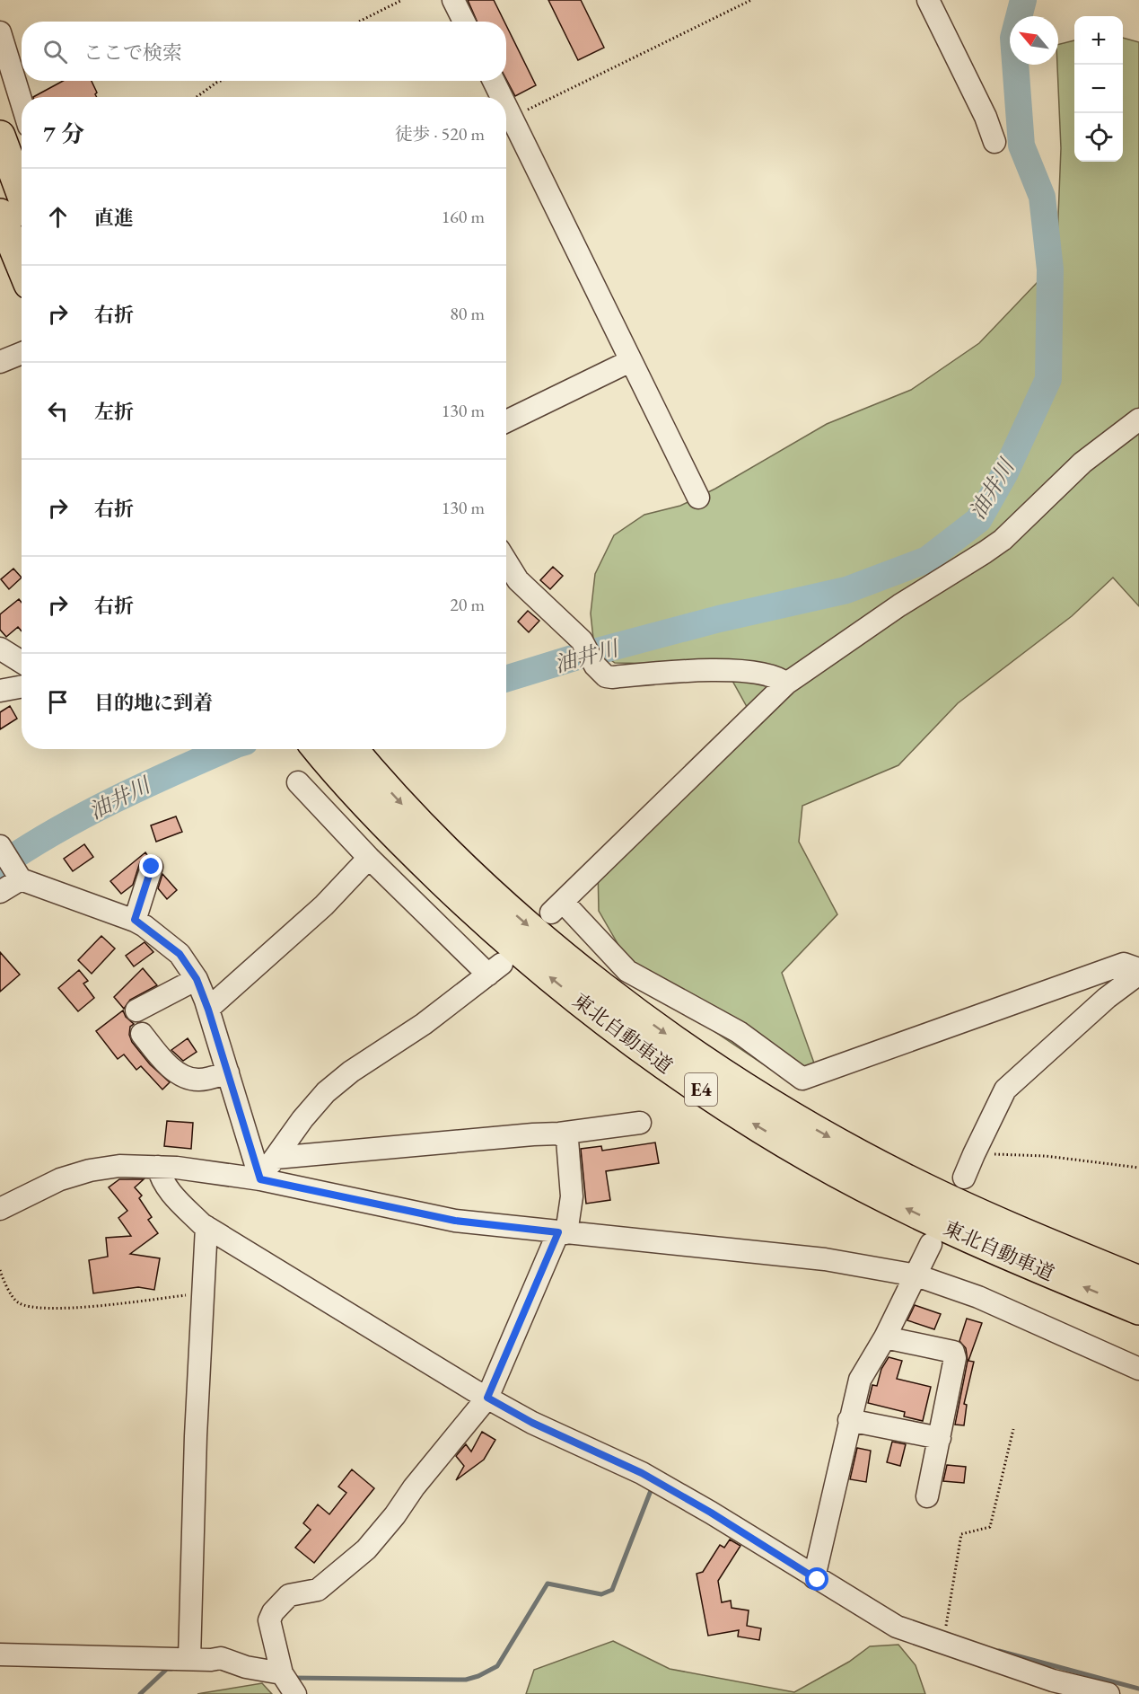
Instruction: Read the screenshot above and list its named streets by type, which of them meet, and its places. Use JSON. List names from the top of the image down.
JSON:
{
  "streets": {
    "highway": ["東北自動車道", "E4"]
  },
  "water": ["油井川"],
  "north": "top left",
  "page": {
    "map_buttons": ["+", "−"],
    "search": "ここで検索",
    "heading": ["7 分", "徒歩 · 520 m"],
    "list": [
      ["直進", "160 m"],
      ["右折", "80 m"],
      ["左折", "130 m"],
      ["右折", "130 m"],
      ["右折", "20 m"],
      "目的地に到着"
    ]
  }
}
